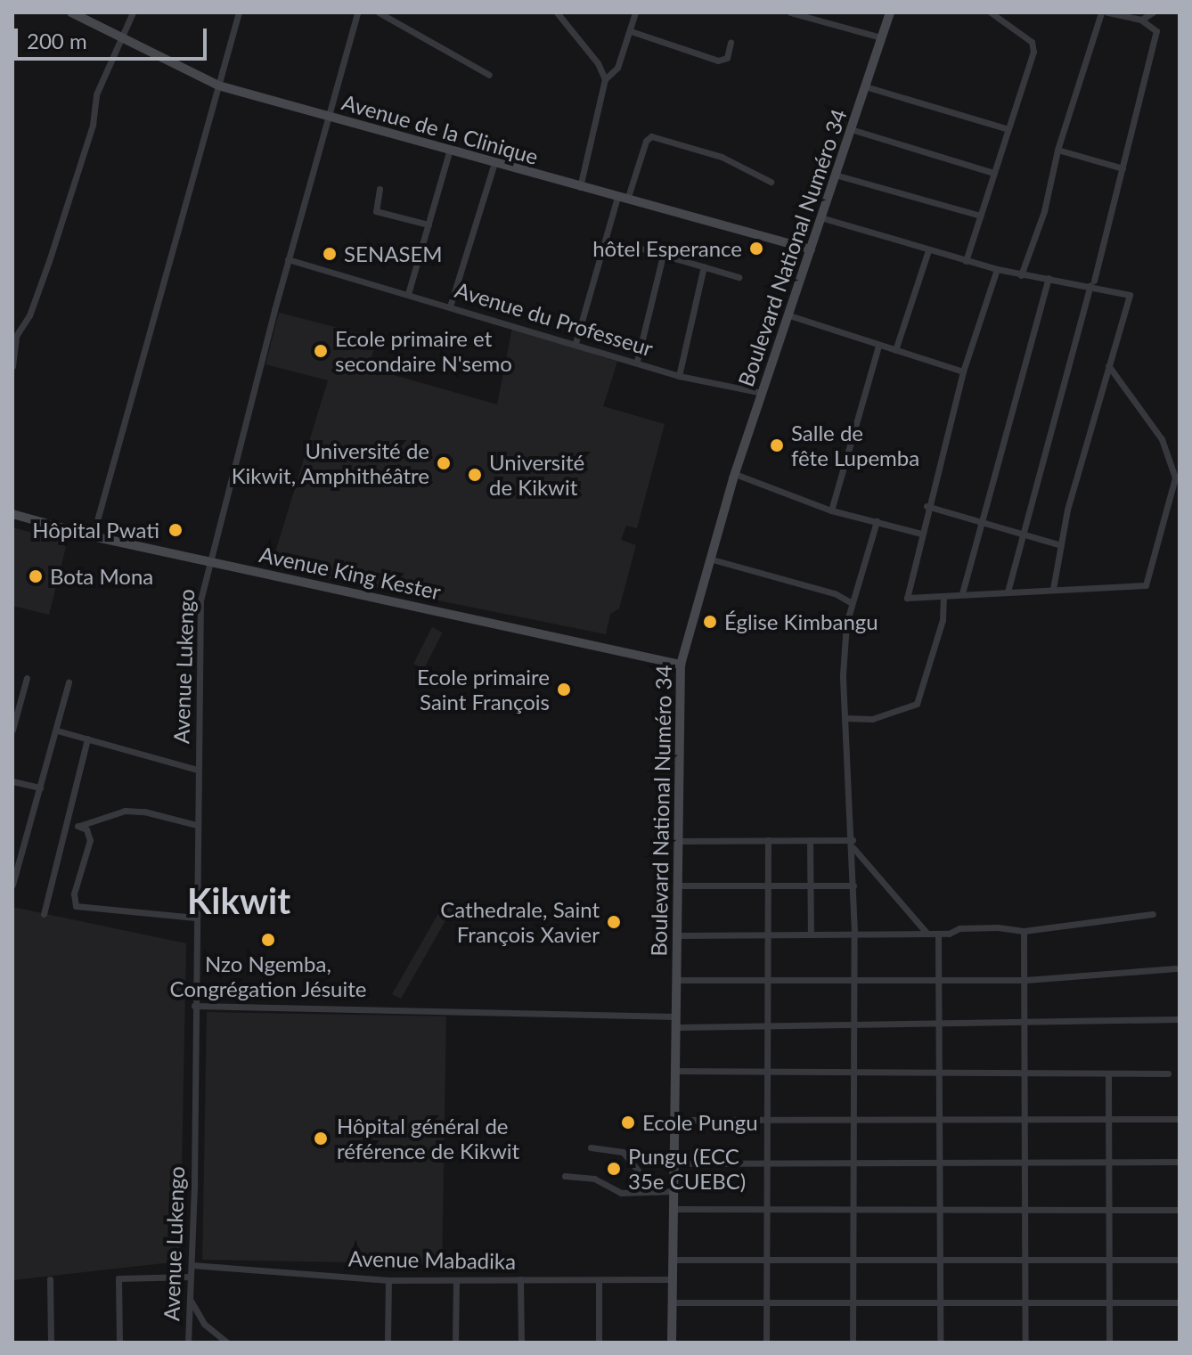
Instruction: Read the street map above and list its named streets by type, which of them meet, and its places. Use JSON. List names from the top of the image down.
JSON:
{
  "streets": {
    "street": [
      "Avenue de la Clinique",
      "Boulevard National Numéro 34",
      "Avenue du Professeur",
      "Avenue King Kester",
      "Avenue Lukengo",
      "Avenue Mabadika"
    ]
  },
  "crossings": [
    ["Avenue de la Clinique", "Boulevard National Numéro 34"],
    ["Avenue de la Clinique", "Avenue Lukengo"],
    ["Boulevard National Numéro 34", "Avenue du Professeur"],
    ["Boulevard National Numéro 34", "Avenue King Kester"],
    ["Boulevard National Numéro 34", "Avenue Mabadika"],
    ["Avenue du Professeur", "Avenue Lukengo"],
    ["Avenue King Kester", "Avenue Lukengo"],
    ["Avenue Lukengo", "Avenue Mabadika"]
  ],
  "districts": ["Kikwit"],
  "places": [
    "hôtel Esperance",
    "SENASEM",
    "Ecole primaire et secondaire N'semo",
    "Salle de fête Lupemba",
    "Université de Kikwit, Amphithéâtre",
    "Université de Kikwit",
    "Hôpital Pwati",
    "Bota Mona",
    "Église Kimbangu",
    "Ecole primaire Saint François",
    "Cathedrale, Saint François Xavier",
    "Nzo Ngemba, Congrégation Jésuite",
    "Ecole Pungu",
    "Hôpital général de référence de Kikwit",
    "Pungu (ECC 35e CUEBC)"
  ],
  "scale_bar": "200 m"
}
